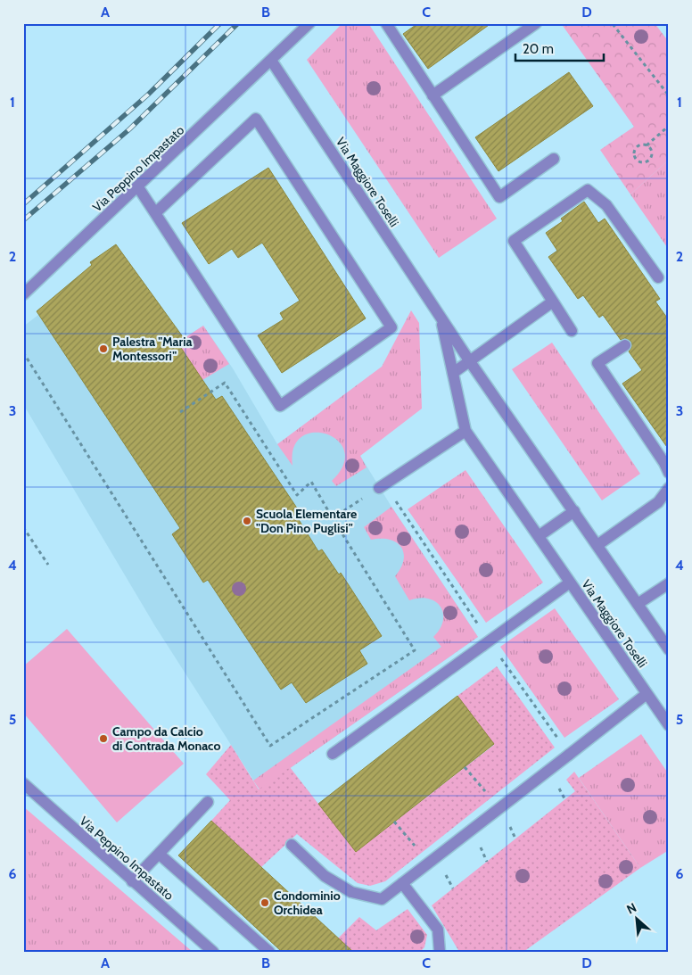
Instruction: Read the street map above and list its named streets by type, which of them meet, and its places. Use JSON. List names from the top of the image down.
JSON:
{
  "streets": {
    "street": ["Via Peppino Impastato", "Via Maggiore Toselli"]
  },
  "crossings": [
    ["Via Peppino Impastato", "Via Maggiore Toselli"]
  ],
  "places": [
    "Palestra \"Maria Montessori\"",
    "Scuola Elementare \"Don Pino Puglisi\"",
    "Campo da Calcio di Contrada Monaco",
    "Condominio Orchidea"
  ],
  "scale_bar": "20 m",
  "north": "top left",
  "grid": {
    "columns": [
      "A",
      "B",
      "C",
      "D"
    ],
    "rows": [
      "1",
      "2",
      "3",
      "4",
      "5",
      "6"
    ]
  }
}
